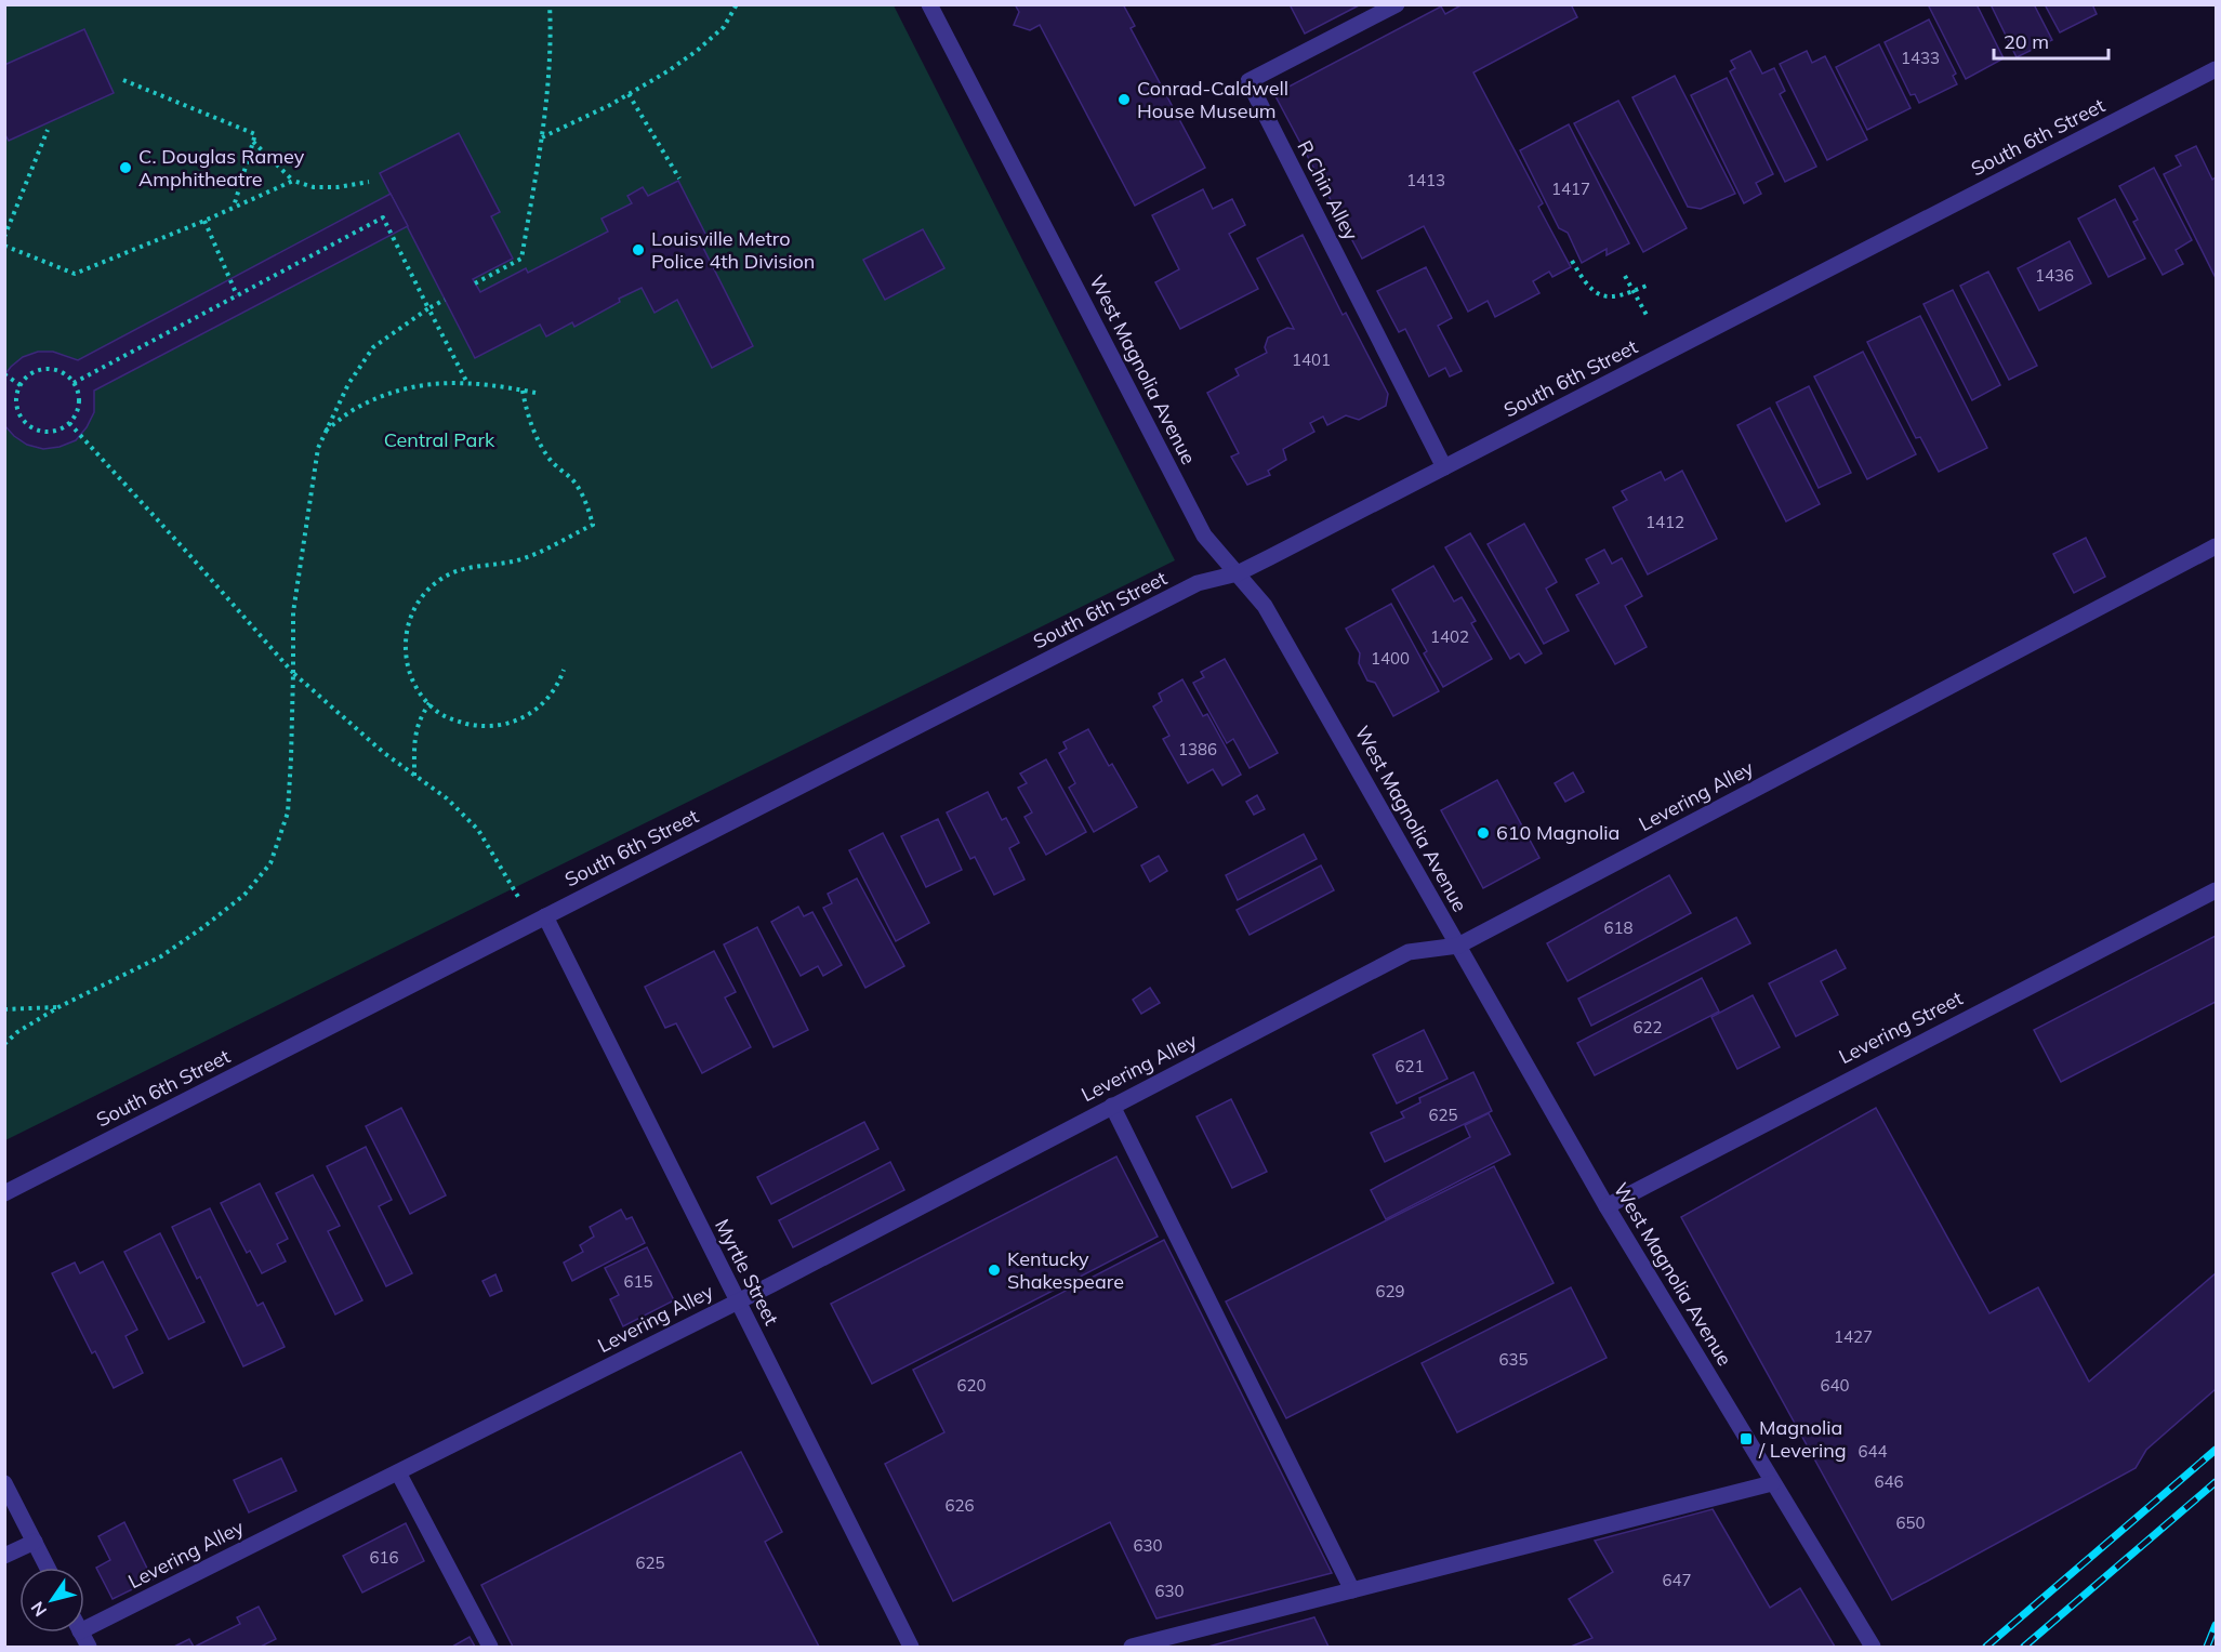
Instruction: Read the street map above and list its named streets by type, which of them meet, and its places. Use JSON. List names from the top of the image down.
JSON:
{
  "streets": {
    "street": [
      "South 6th Street",
      "R Chin Alley",
      "West Magnolia Avenue",
      "Levering Alley",
      "Levering Street",
      "Myrtle Street"
    ]
  },
  "crossings": [
    ["South 6th Street", "R Chin Alley"],
    ["South 6th Street", "West Magnolia Avenue"],
    ["South 6th Street", "Myrtle Street"],
    ["West Magnolia Avenue", "Levering Alley"],
    ["West Magnolia Avenue", "Levering Street"],
    ["Levering Alley", "Myrtle Street"]
  ],
  "parks": ["Central Park"],
  "places": {
    "other": [
      "Conrad-Caldwell House Museum",
      "C. Douglas Ramey Amphitheatre",
      "Louisville Metro Police 4th Division",
      "610 Magnolia",
      "Kentucky Shakespeare"
    ],
    "transit": ["Magnolia / Levering"]
  },
  "house_numbers": [
    "1433",
    "1413",
    "1417",
    "1436",
    "1401",
    "1412",
    "1402",
    "1400",
    "1386",
    "618",
    "622",
    "621",
    "625",
    "615",
    "629",
    "1427",
    "635",
    "620",
    "640",
    "644",
    "646",
    "626",
    "650",
    "630",
    "616",
    "625",
    "647",
    "630"
  ],
  "scale_bar": "20 m",
  "north": "bottom left"
}
